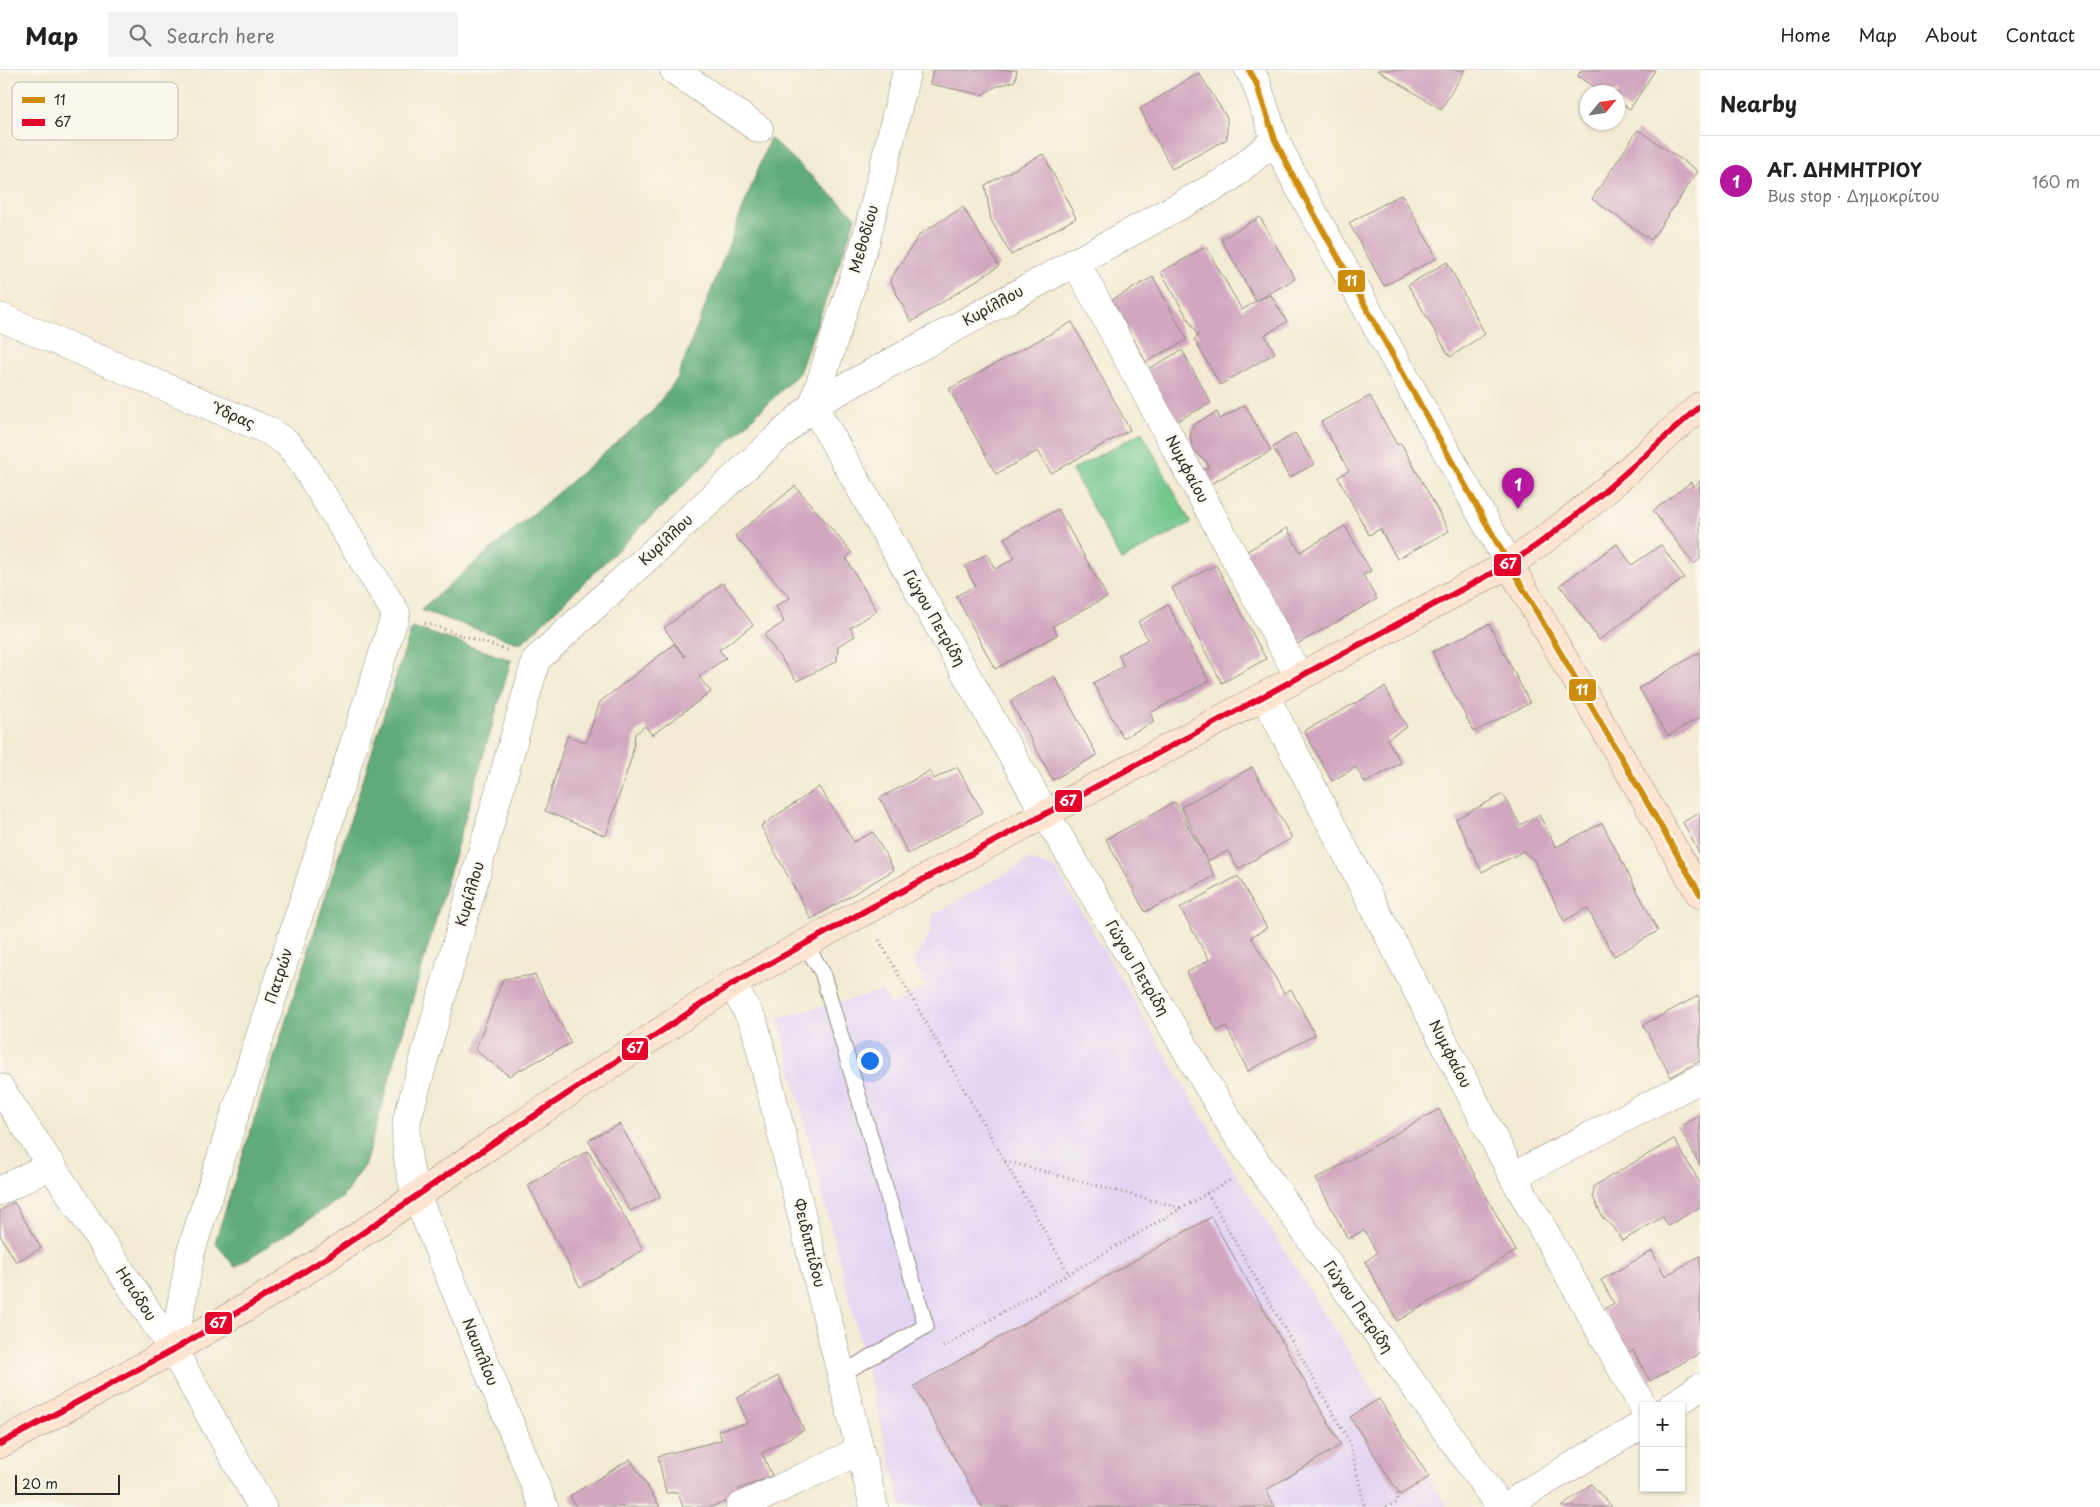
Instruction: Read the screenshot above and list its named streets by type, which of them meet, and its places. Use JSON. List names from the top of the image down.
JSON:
{
  "streets": {
    "street": [
      "Μεθοδίου",
      "Κυρίλλου",
      "Ύδρας",
      "Νυμφαίου",
      "Γώγου Πετρίδη",
      "Πατρών",
      "Φειδιππίδου",
      "Ησιόδου",
      "Ναυπλίου"
    ]
  },
  "crossings": [
    ["Μεθοδίου", "Κυρίλλου"],
    ["Μεθοδίου", "Γώγου Πετρίδη"],
    ["Κυρίλλου", "Νυμφαίου"],
    ["Κυρίλλου", "Γώγου Πετρίδη"],
    ["Κυρίλλου", "Ναυπλίου"],
    ["Ύδρας", "Πατρών"],
    ["Πατρών", "Ησιόδου"]
  ],
  "lines": ["transit line 11", "transit line 67"],
  "legend": ["11", "67"],
  "scale_bar": "20 m",
  "north": "top right",
  "page": {
    "header": "Map",
    "search": "Search here",
    "nav": [
      "Home",
      "Map",
      "About",
      "Contact"
    ],
    "heading": "Nearby",
    "list": [
      {
        "mark": "1",
        "name": "ΑΓ. ΔΗΜΗΤΡΙΟΥ",
        "note": "Bus stop · Δημοκρίτου",
        "value": "160 m"
      }
    ],
    "pins": "1",
    "map_buttons": ["+", "−"],
    "scale": "20 m"
  }
}
